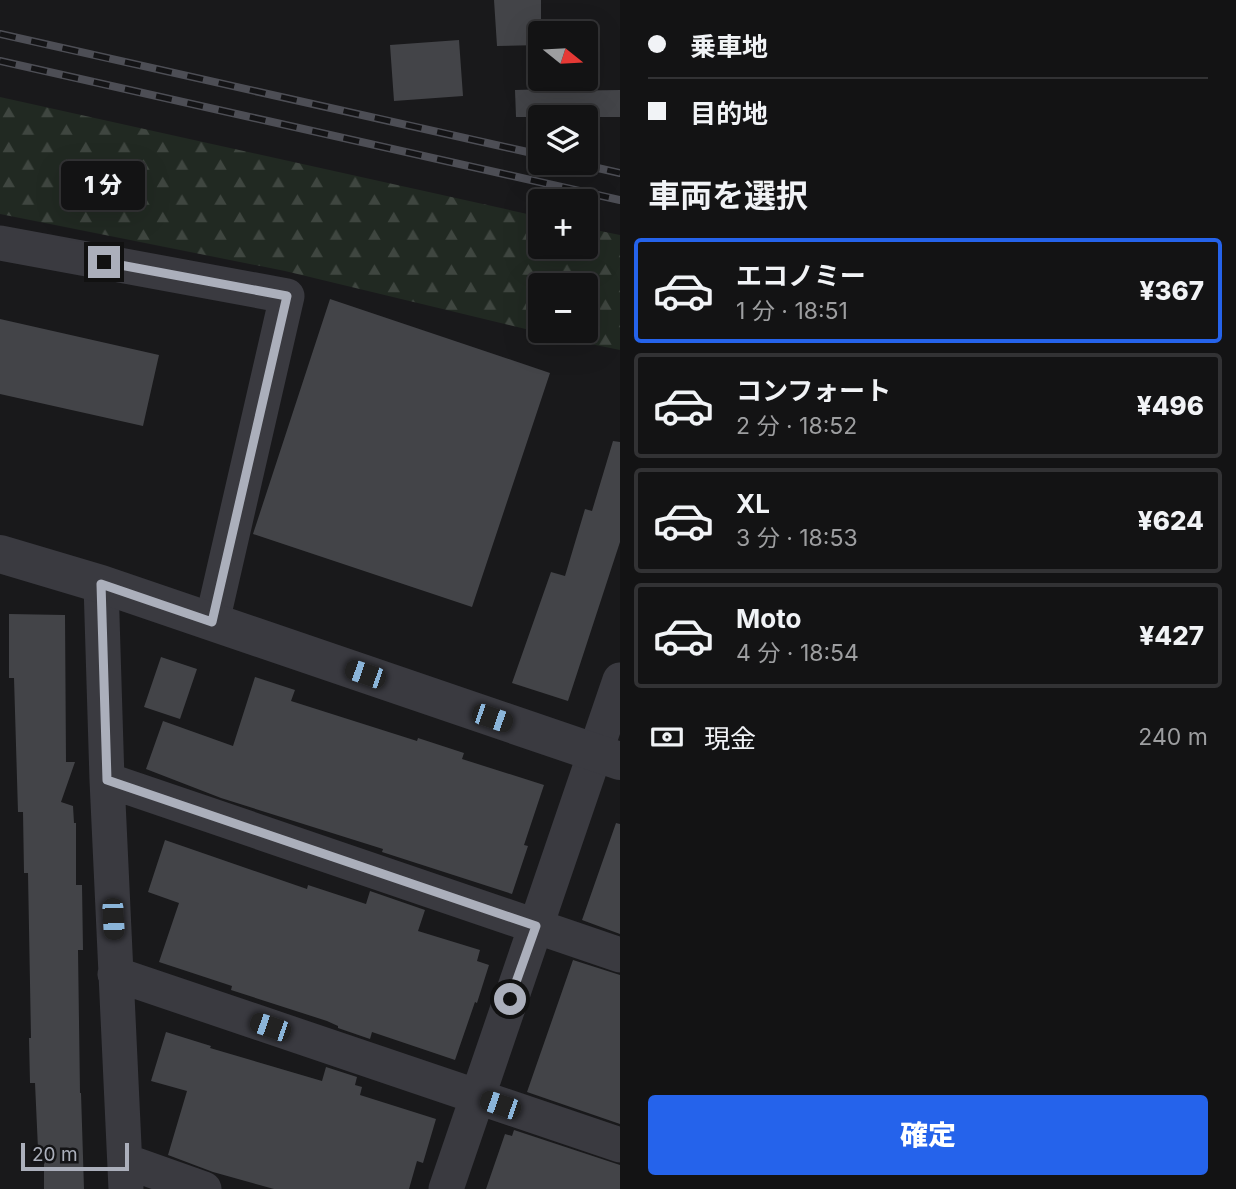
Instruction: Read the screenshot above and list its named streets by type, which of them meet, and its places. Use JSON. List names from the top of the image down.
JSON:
{
  "scale_bar": "20 m",
  "north": "right",
  "page": {
    "banner": ["乗車地", "目的地"],
    "map_buttons": ["+", "−"],
    "heading": "車両を選択",
    "bubble": "1 分",
    "list": [
      {
        "name": "エコノミー",
        "note": "1 分 · 18:51",
        "value": "¥367"
      },
      {
        "name": "コンフォート",
        "note": "2 分 · 18:52",
        "value": "¥496"
      },
      {
        "name": "XL",
        "note": "3 分 · 18:53",
        "value": "¥624"
      },
      {
        "name": "Moto",
        "note": "4 分 · 18:54",
        "value": "¥427"
      }
    ],
    "pay": ["現金", "240 m"],
    "buttons": "確定",
    "scale": "20 m"
  }
}
